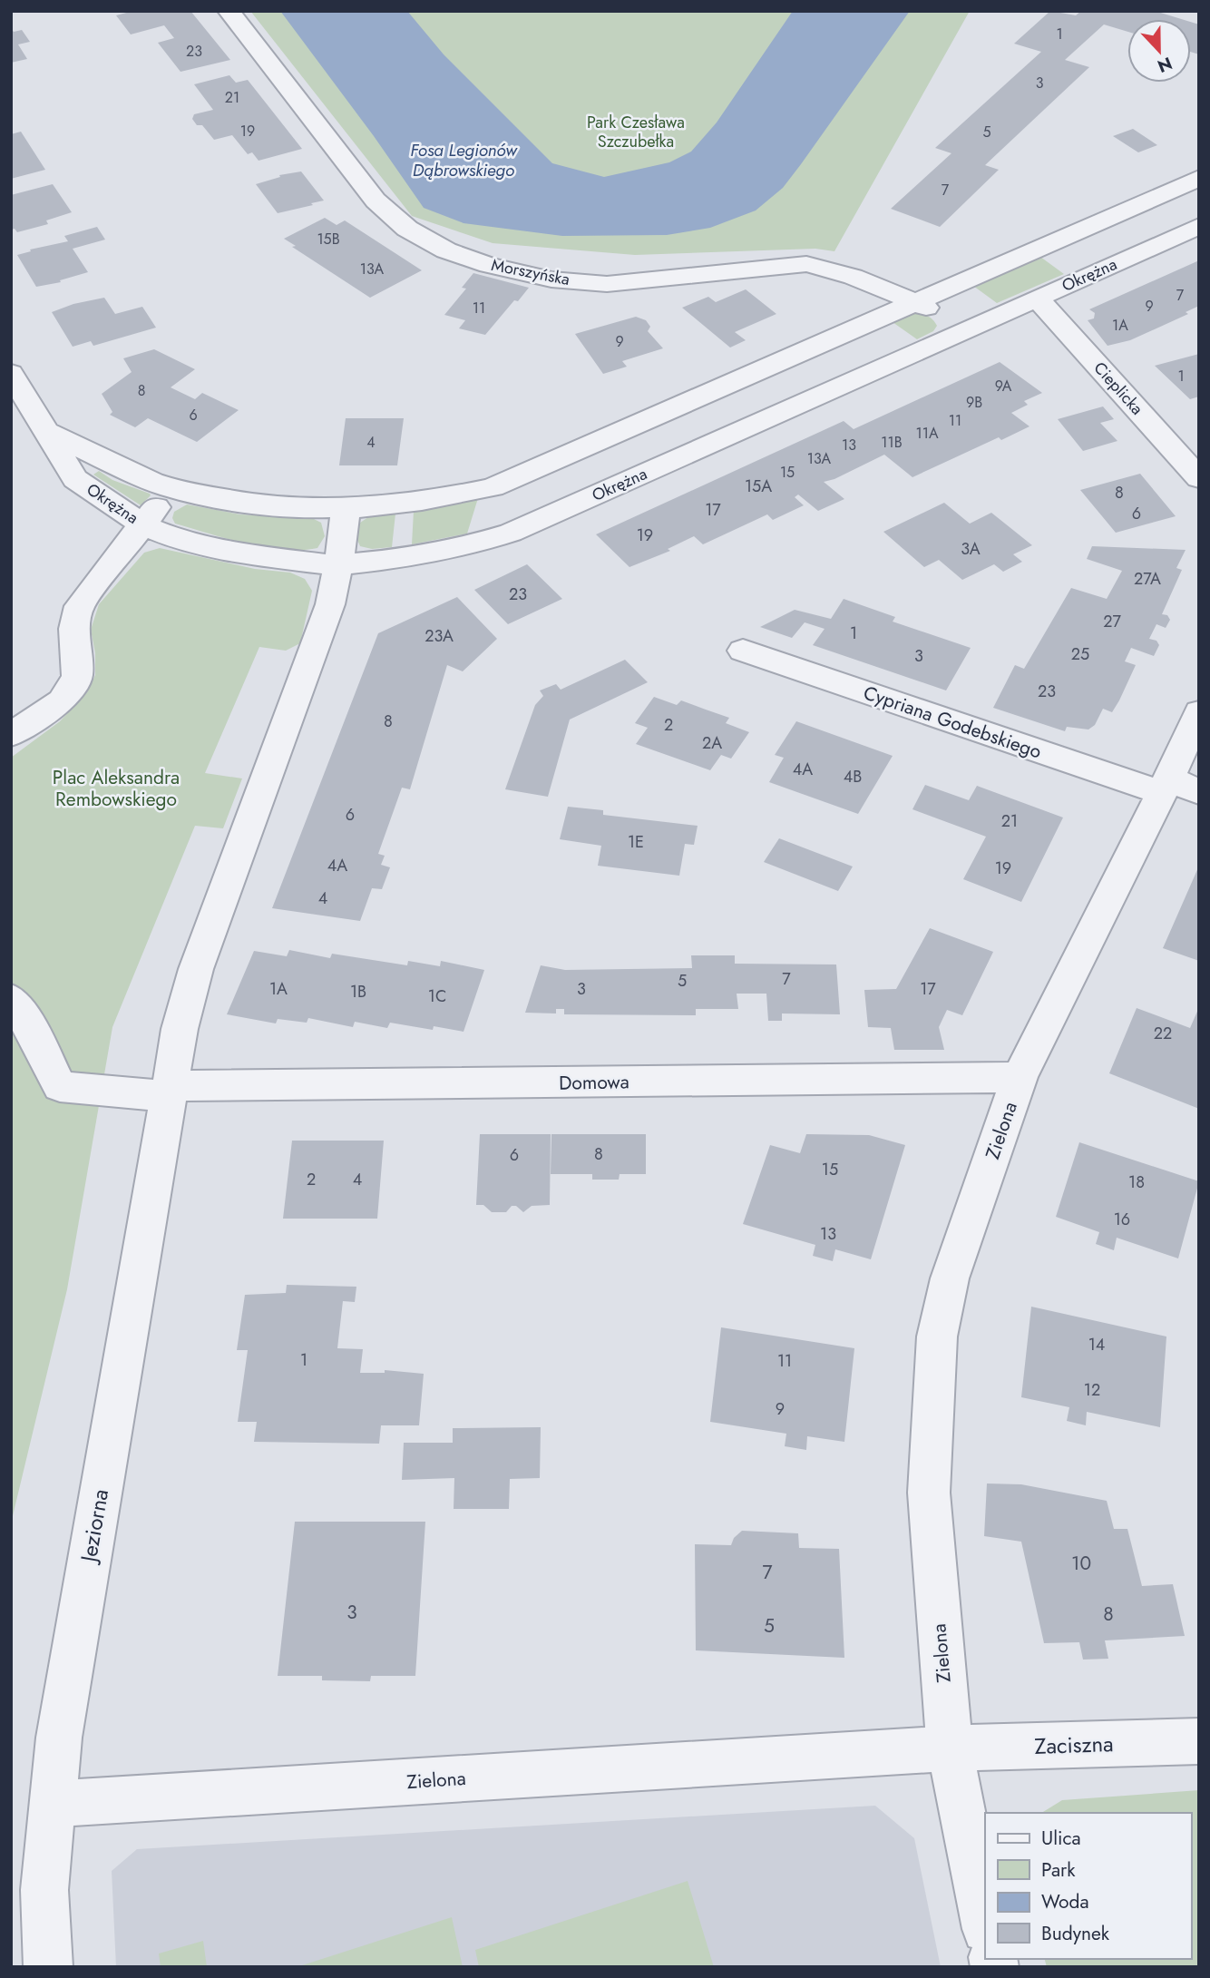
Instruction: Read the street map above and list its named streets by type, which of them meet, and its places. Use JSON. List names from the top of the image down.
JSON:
{
  "streets": {
    "street": [
      "Morszyńska",
      "Okrężna",
      "Cieplicka",
      "Cypriana Godebskiego",
      "Domowa",
      "Zielona",
      "Jeziorna",
      "Zaciszna"
    ]
  },
  "crossings": [
    ["Morszyńska", "Okrężna"],
    ["Okrężna", "Cieplicka"],
    ["Cypriana Godebskiego", "Zielona"],
    ["Domowa", "Zielona"],
    ["Domowa", "Jeziorna"],
    ["Zielona", "Jeziorna"],
    ["Zielona", "Zaciszna"]
  ],
  "water": ["Fosa Legionów Dąbrowskiego"],
  "parks": ["Park Czesława Szczubełka", "Plac Aleksandra Rembowskiego"],
  "house_numbers": [
    "1",
    "23",
    "3",
    "21",
    "19",
    "5",
    "7",
    "15B",
    "13A",
    "7",
    "9",
    "11",
    "1A",
    "9",
    "1",
    "9A",
    "8",
    "9B",
    "6",
    "11",
    "11A",
    "4",
    "11B",
    "13",
    "13A",
    "15",
    "15A",
    "8",
    "17",
    "6",
    "19",
    "3A",
    "27A",
    "23",
    "27",
    "1",
    "23A",
    "25",
    "3",
    "23",
    "8",
    "2",
    "2A",
    "4A",
    "4B",
    "6",
    "21",
    "1E",
    "4A",
    "19",
    "4",
    "7",
    "5",
    "1A",
    "3",
    "17",
    "1B",
    "1C",
    "22",
    "8",
    "6",
    "15",
    "2",
    "4",
    "18",
    "16",
    "13",
    "14",
    "1",
    "11",
    "12",
    "9",
    "10",
    "7",
    "3",
    "8",
    "5"
  ],
  "legend": [
    "Ulica",
    "Park",
    "Woda",
    "Budynek"
  ],
  "north": "bottom"
}
